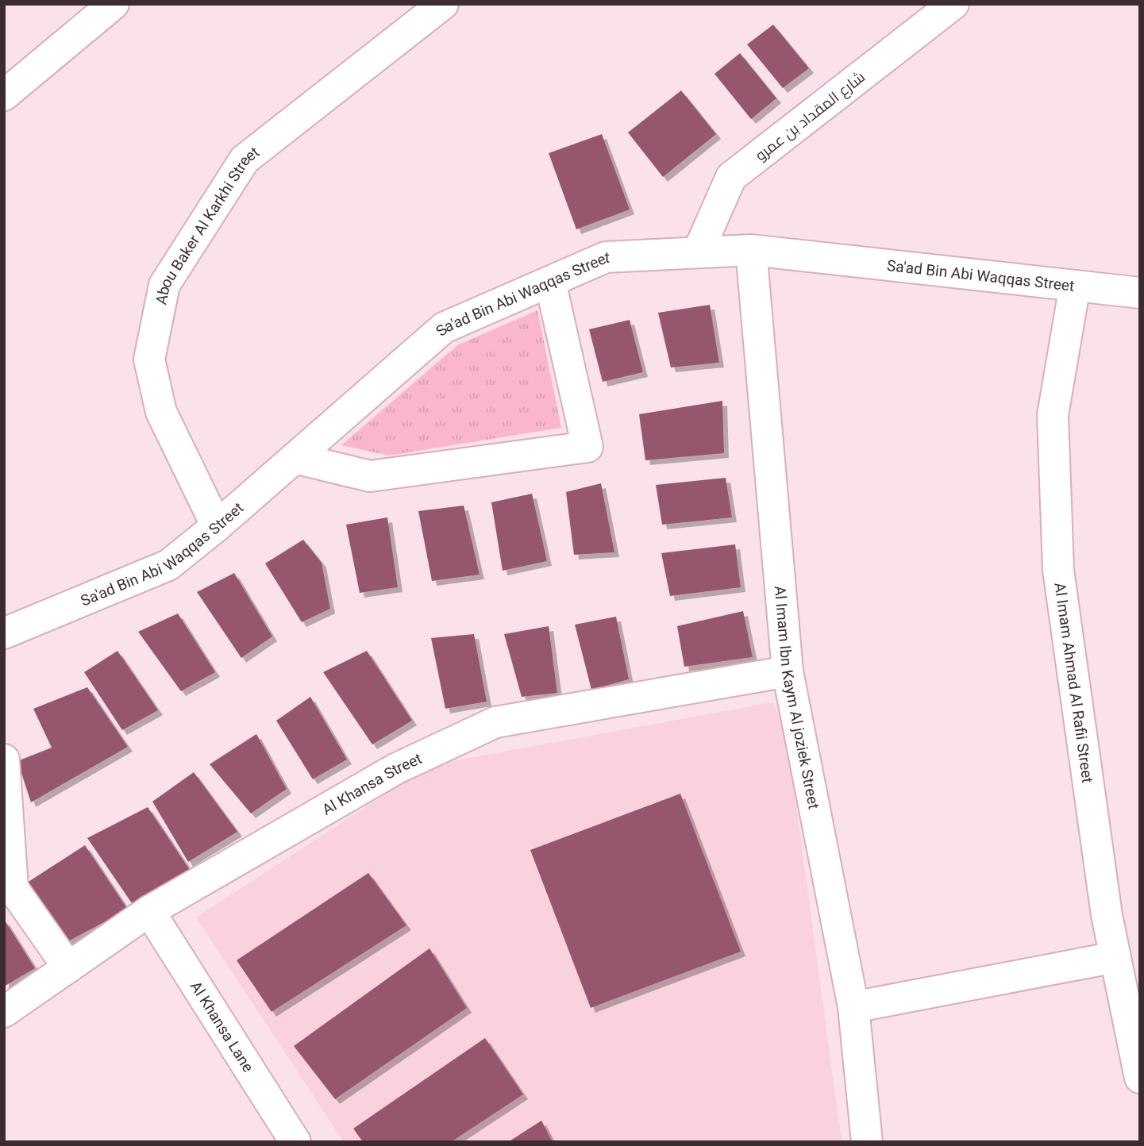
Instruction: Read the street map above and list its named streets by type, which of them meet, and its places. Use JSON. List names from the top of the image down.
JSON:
{
  "streets": {
    "street": [
      "شارع المقداد بن عمرو",
      "Abou Baker Al Karkhi Street",
      "Sa'ad Bin Abi Waqqas Street",
      "Al Imam Ahmad Al Rafii Street",
      "Al Imam Ibn Kaym Al joziek Street",
      "Al Khansa Street",
      "Al Khansa Lane"
    ]
  },
  "crossings": [
    ["شارع المقداد بن عمرو", "Sa'ad Bin Abi Waqqas Street"],
    ["Abou Baker Al Karkhi Street", "Sa'ad Bin Abi Waqqas Street"],
    ["Sa'ad Bin Abi Waqqas Street", "Al Imam Ahmad Al Rafii Street"],
    ["Sa'ad Bin Abi Waqqas Street", "Al Imam Ibn Kaym Al joziek Street"],
    ["Al Imam Ibn Kaym Al joziek Street", "Al Khansa Street"],
    ["Al Khansa Street", "Al Khansa Lane"]
  ]
}
